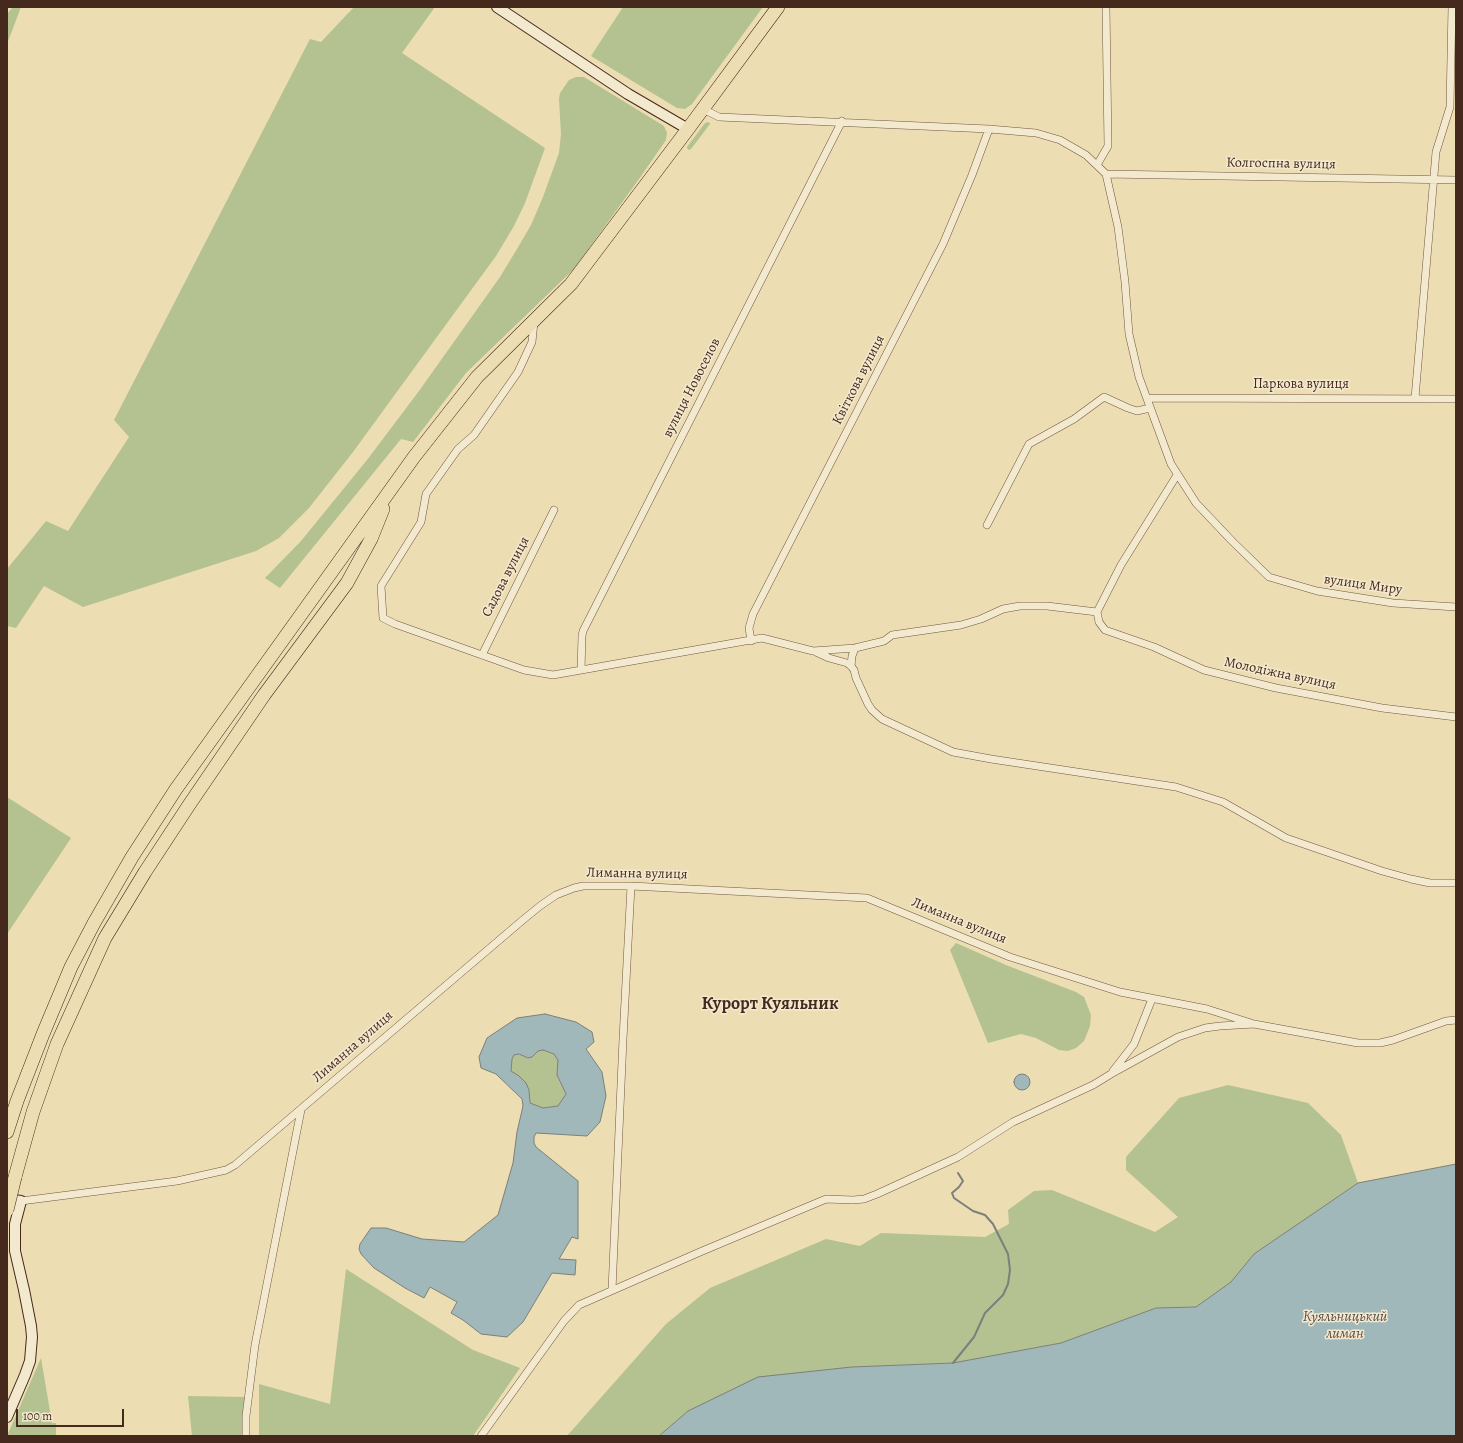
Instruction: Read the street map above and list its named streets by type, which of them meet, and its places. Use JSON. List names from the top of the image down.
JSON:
{
  "streets": {
    "main road": ["Лиманна вулиця"],
    "street": [
      "Колгоспна вулиця",
      "Квіткова вулиця",
      "Паркова вулиця",
      "вулиця Новоселов",
      "Садова вулиця",
      "вулиця Миру",
      "Молодіжна вулиця"
    ]
  },
  "districts": ["Курорт Куяльник"],
  "water": ["Куяльницький лиман"],
  "scale_bar": "100 m"
}
